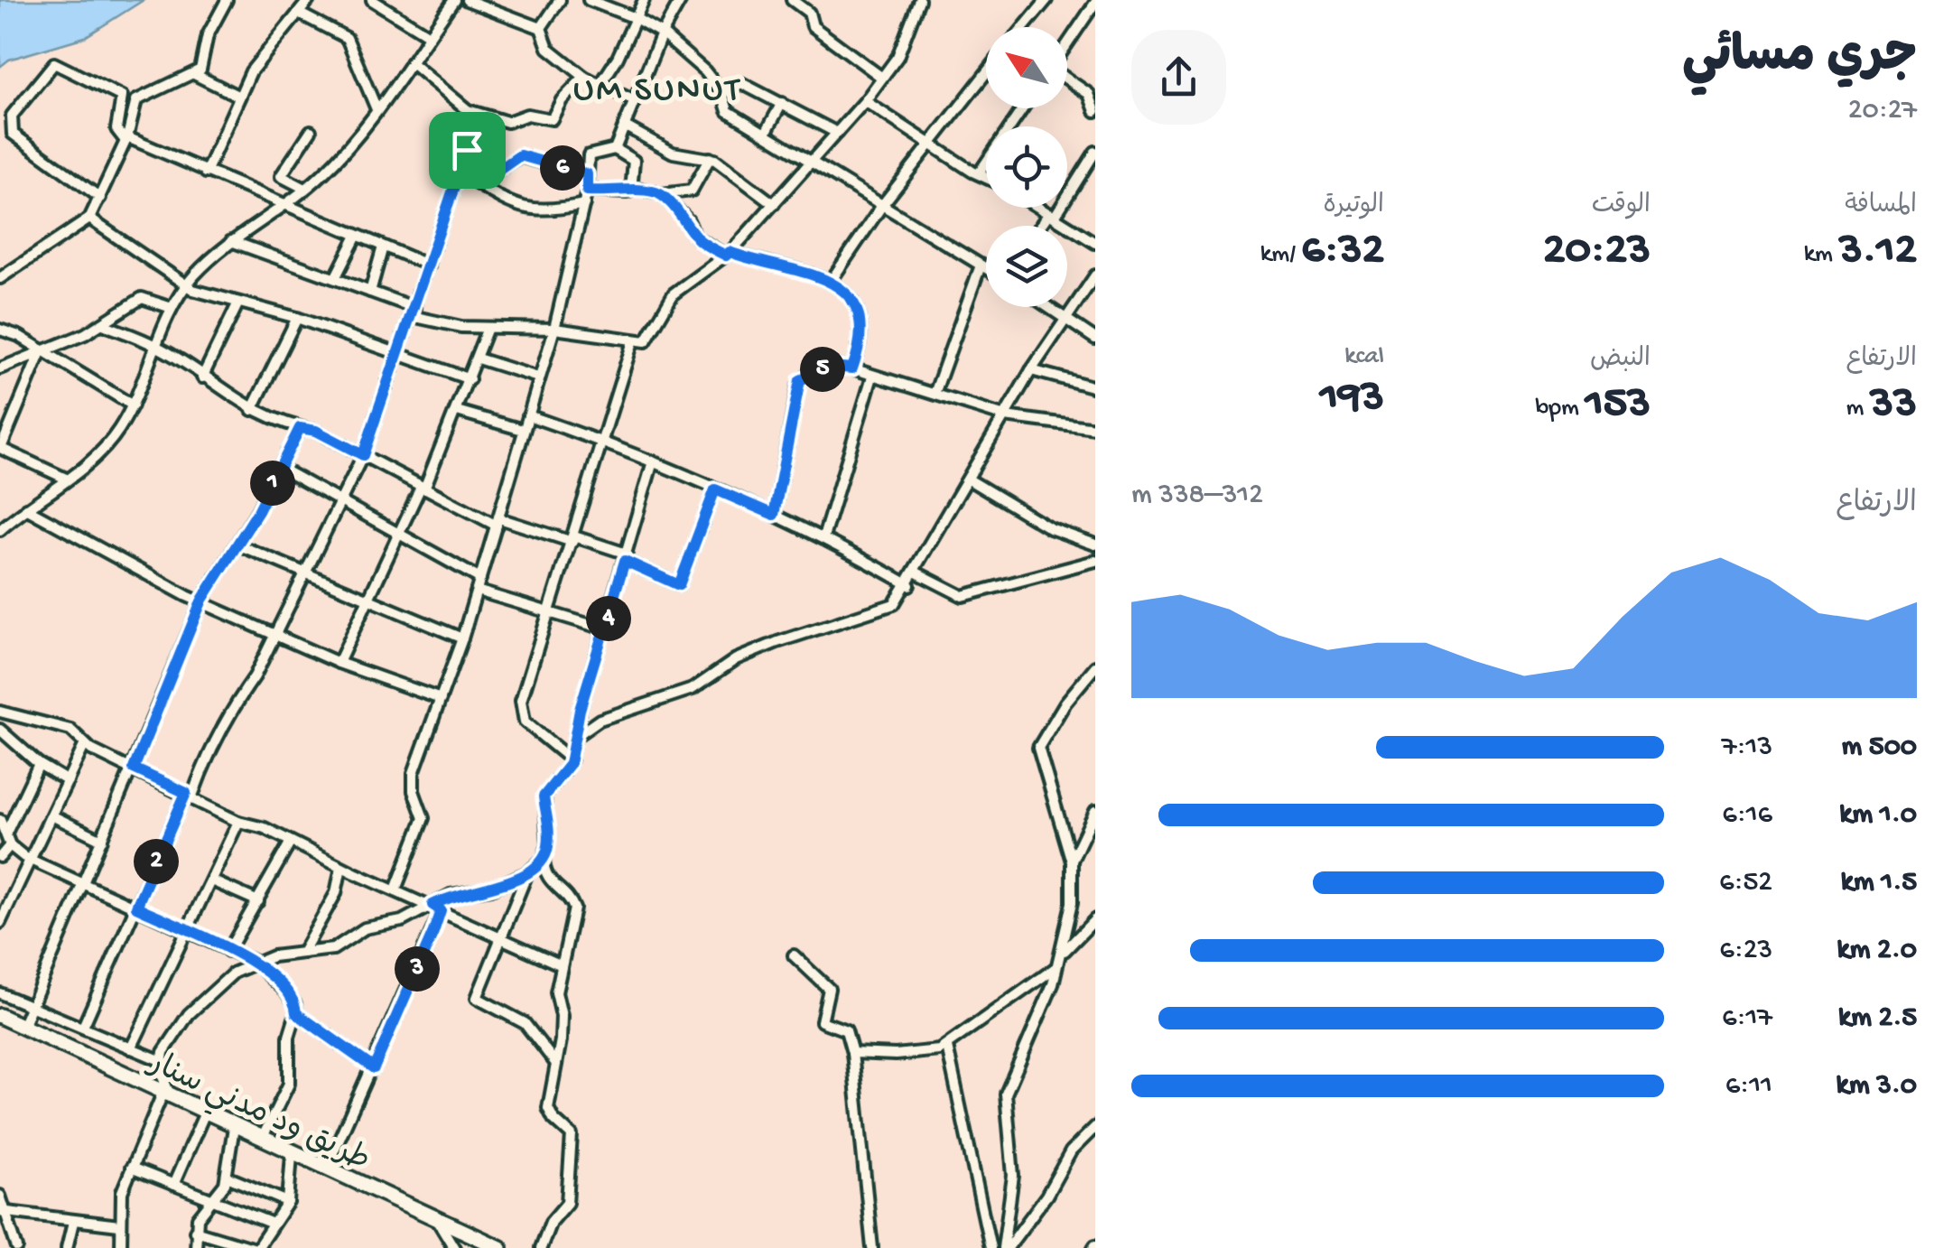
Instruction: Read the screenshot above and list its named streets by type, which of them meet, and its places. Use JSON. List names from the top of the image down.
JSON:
{
  "streets": {
    "highway": ["طريق ود مدني سنار"]
  },
  "districts": ["UM SUNUT"],
  "north": "top left",
  "page": {
    "heading": ["جري مسائي", "20:27"],
    "pins": [
      "6",
      "5",
      "1",
      "4",
      "2",
      "3"
    ],
    "stats": [
      ["المسافة", "3.12 km"],
      ["الوقت", "20:23"],
      ["الوتيرة", "6:32 /km"],
      ["الارتفاع", "33 m"],
      ["النبض", "153 bpm"],
      ["kcal", "193"]
    ],
    "chart": ["الارتفاع", "312–338 m"],
    "list": [
      {
        "name": "500 m",
        "note": "7:13"
      },
      {
        "name": "1.0 km",
        "note": "6:16"
      },
      {
        "name": "1.5 km",
        "note": "6:52"
      },
      {
        "name": "2.0 km",
        "note": "6:23"
      },
      {
        "name": "2.5 km",
        "note": "6:17"
      },
      {
        "name": "3.0 km",
        "note": "6:11"
      }
    ]
  }
}
